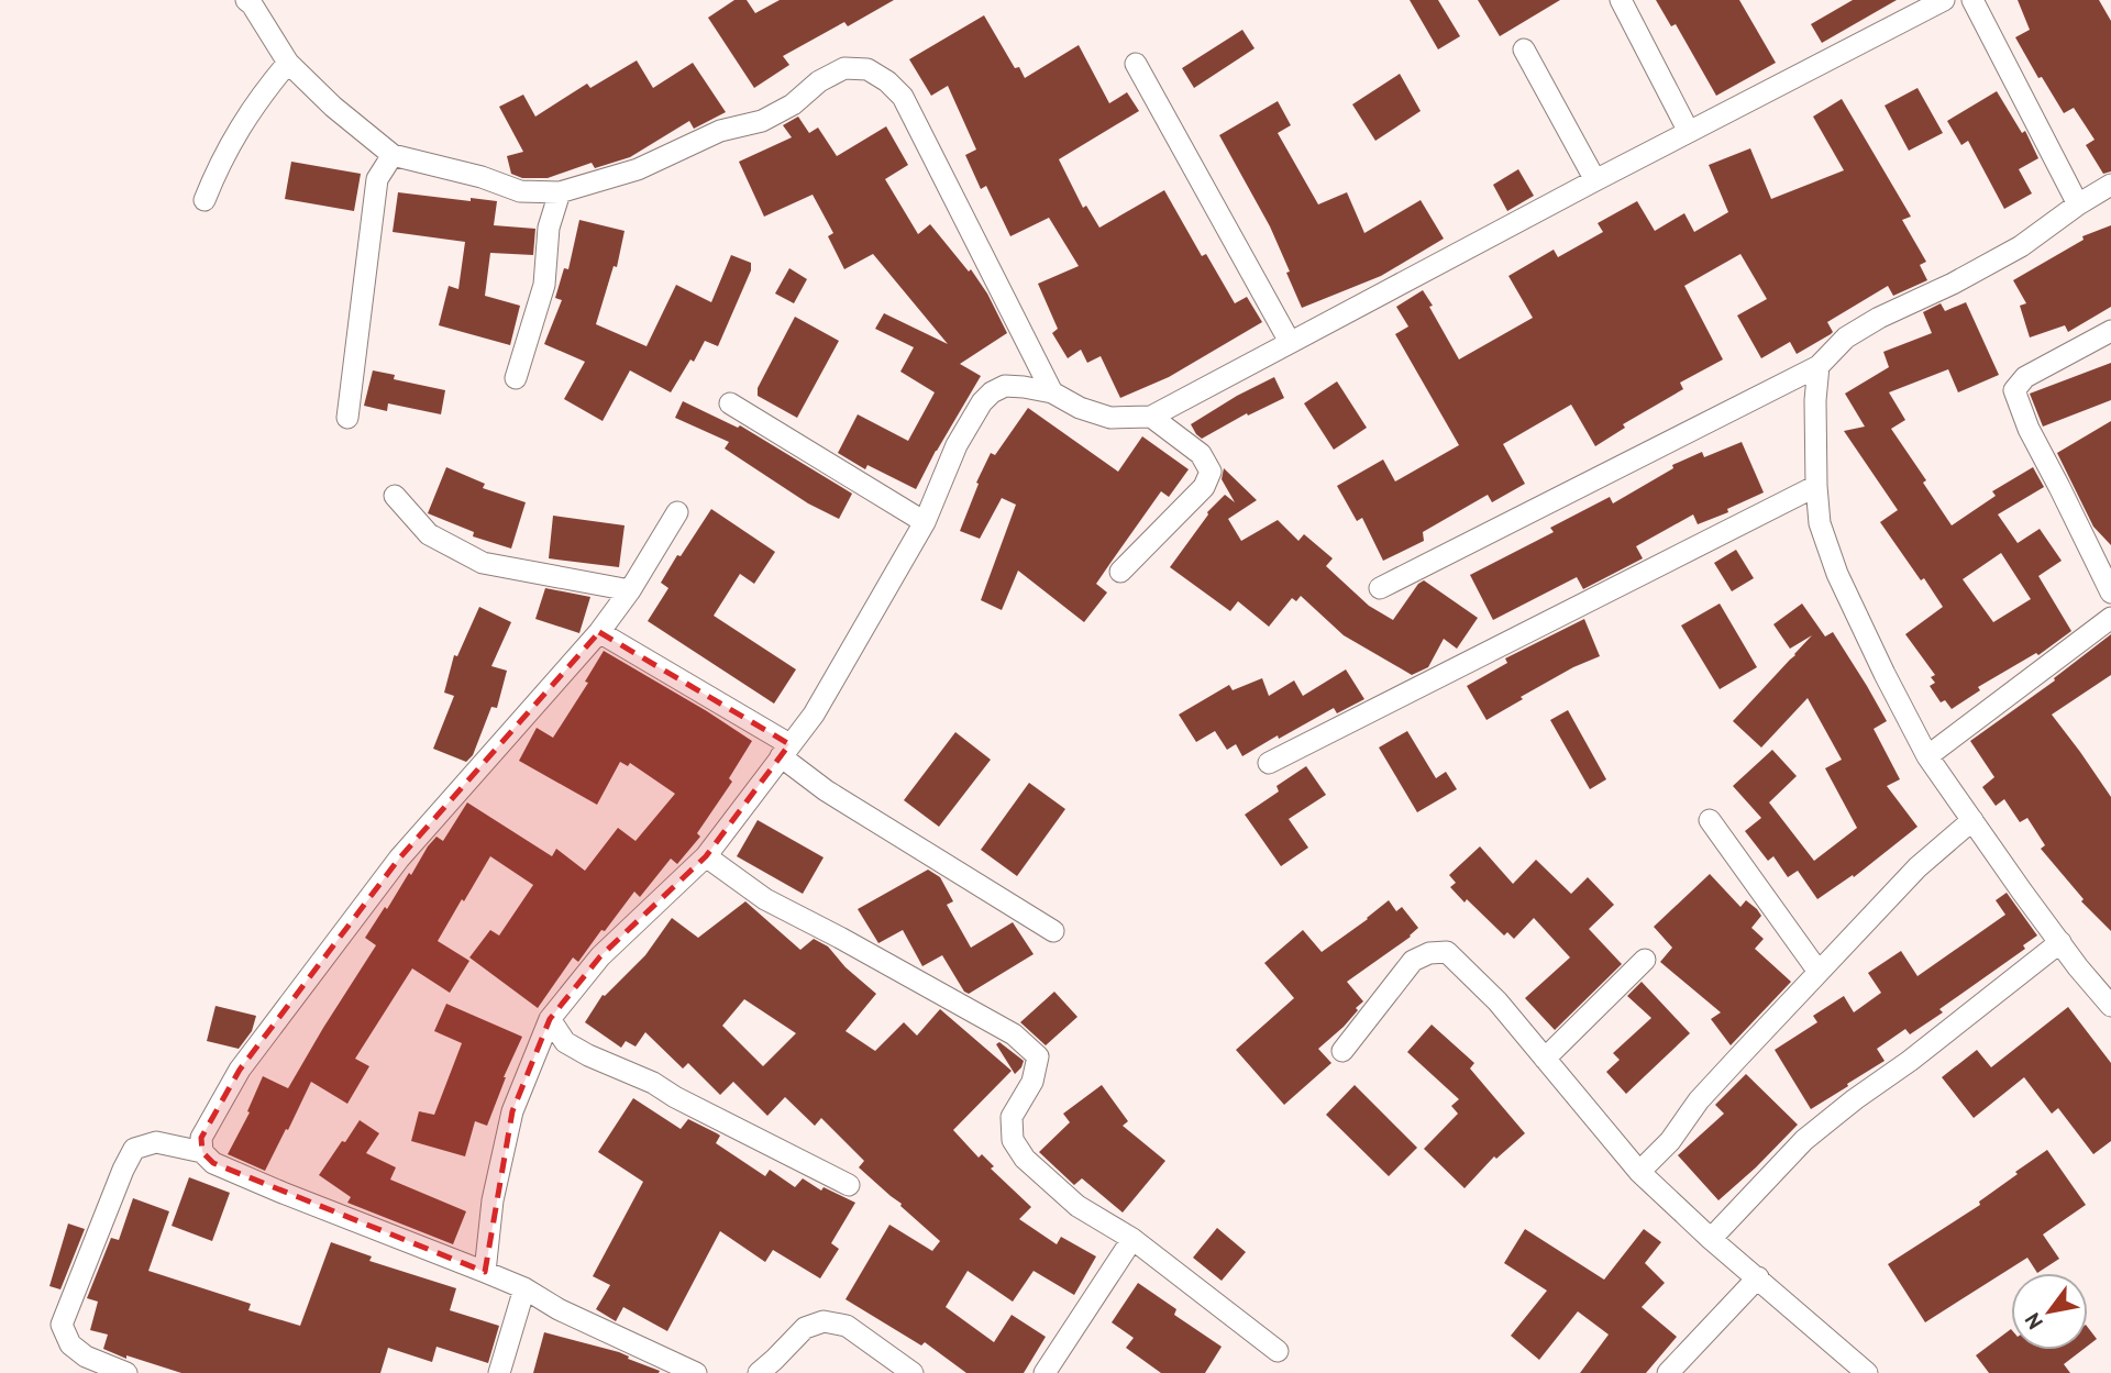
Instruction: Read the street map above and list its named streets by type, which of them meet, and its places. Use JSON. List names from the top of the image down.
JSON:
{
  "north": "bottom left"
}
